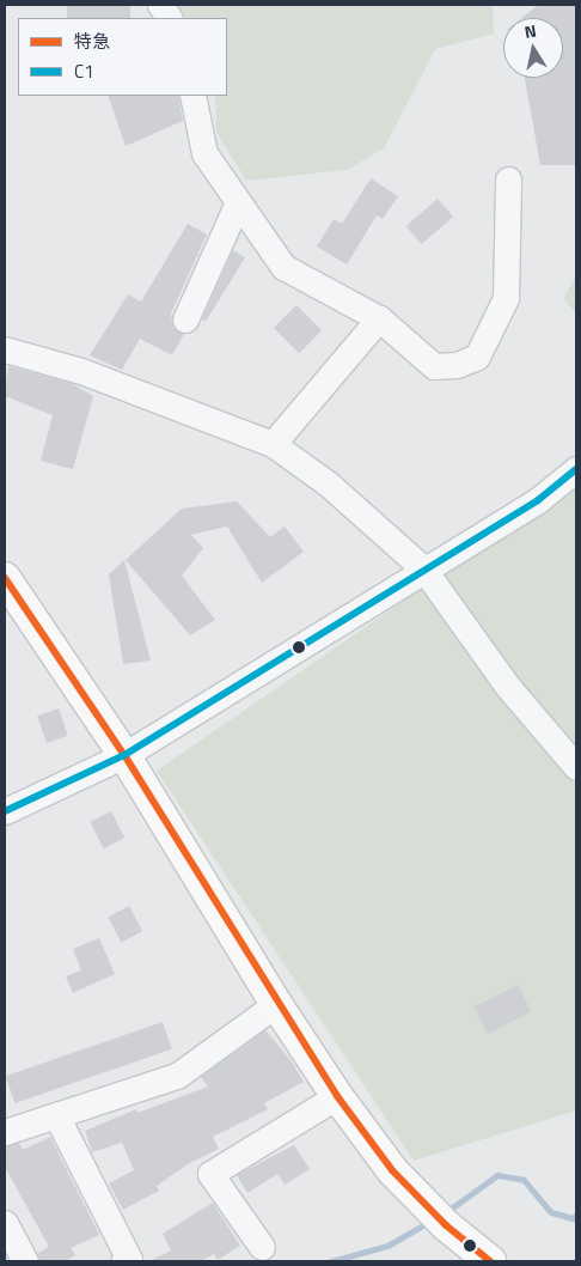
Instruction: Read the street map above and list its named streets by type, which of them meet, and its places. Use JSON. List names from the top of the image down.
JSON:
{
  "lines": ["transit line C1", "transit line 特急"],
  "legend": ["特急", "C1"],
  "north": "top"
}
